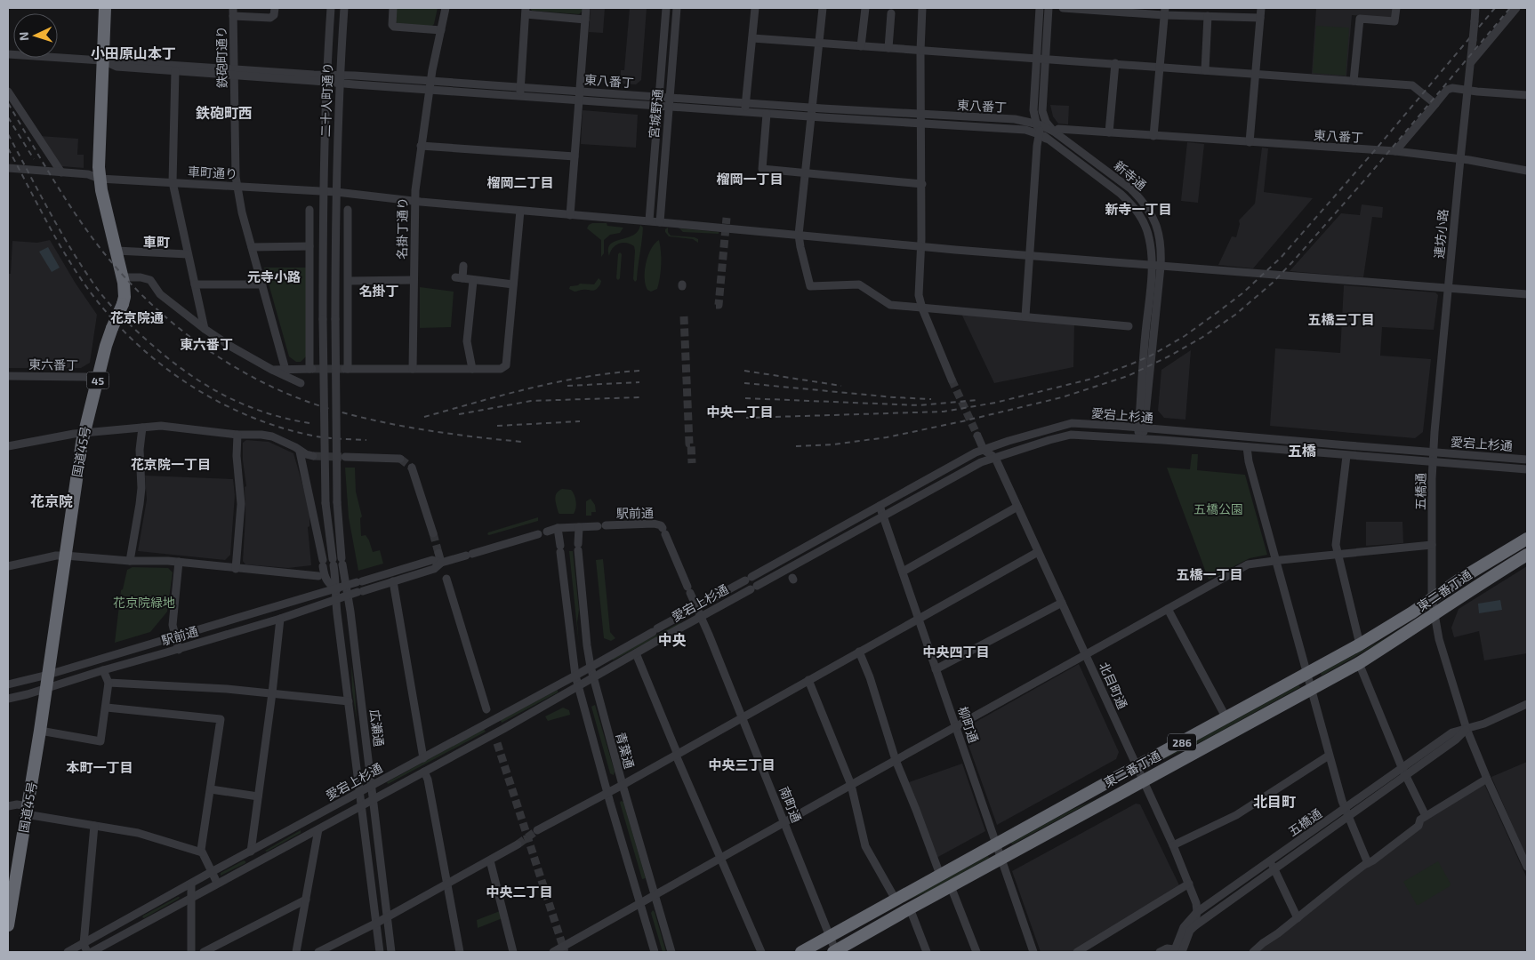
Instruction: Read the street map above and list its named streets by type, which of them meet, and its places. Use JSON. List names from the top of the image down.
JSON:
{
  "streets": {
    "highway": [
      "45",
      "国道45号",
      "東二番丁通",
      "286"
    ],
    "street": [
      "鉄砲町通り",
      "東八番丁",
      "二十人町通り",
      "宮城野通",
      "車町通り",
      "新寺通",
      "名掛丁通り",
      "連坊小路",
      "東六番丁",
      "愛宕上杉通",
      "五橋通",
      "駅前通",
      "北目町通",
      "柳町通",
      "広瀬通",
      "青葉通",
      "南町通"
    ]
  },
  "crossings": [
    ["鉄砲町通り", "車町通り"],
    ["東八番丁", "二十人町通り"],
    ["東八番丁", "宮城野通"],
    ["東八番丁", "新寺通"],
    ["東八番丁", "名掛丁通り"],
    ["東八番丁", "連坊小路"],
    ["二十人町通り", "車町通り"],
    ["二十人町通り", "広瀬通"],
    ["宮城野通", "車町通り"],
    ["車町通り", "新寺通"],
    ["車町通り", "名掛丁通り"],
    ["車町通り", "連坊小路"],
    ["車町通り", "国道45号"],
    ["新寺通", "愛宕上杉通"],
    ["連坊小路", "愛宕上杉通"],
    ["連坊小路", "五橋通"],
    ["東六番丁", "国道45号"],
    ["愛宕上杉通", "五橋通"],
    ["愛宕上杉通", "北目町通"],
    ["愛宕上杉通", "柳町通"],
    ["愛宕上杉通", "広瀬通"],
    ["愛宕上杉通", "青葉通"],
    ["愛宕上杉通", "南町通"],
    ["国道45号", "駅前通"],
    ["五橋通", "東二番丁通"],
    ["五橋通", "北目町通"],
    ["駅前通", "広瀬通"],
    ["駅前通", "青葉通"],
    ["駅前通", "南町通"],
    ["東二番丁通", "北目町通"],
    ["東二番丁通", "柳町通"],
    ["東二番丁通", "南町通"]
  ],
  "districts": [
    "小田原山本丁",
    "鉄砲町西",
    "榴岡一丁目",
    "榴岡二丁目",
    "新寺一丁目",
    "車町",
    "元寺小路",
    "名掛丁",
    "花京院通",
    "五橋三丁目",
    "東六番丁",
    "中央一丁目",
    "五橋",
    "花京院一丁目",
    "花京院",
    "五橋一丁目",
    "中央",
    "中央四丁目",
    "中央三丁目",
    "本町一丁目",
    "北目町",
    "中央二丁目"
  ],
  "parks": ["五橋公園", "花京院緑地"],
  "north": "left"
}
